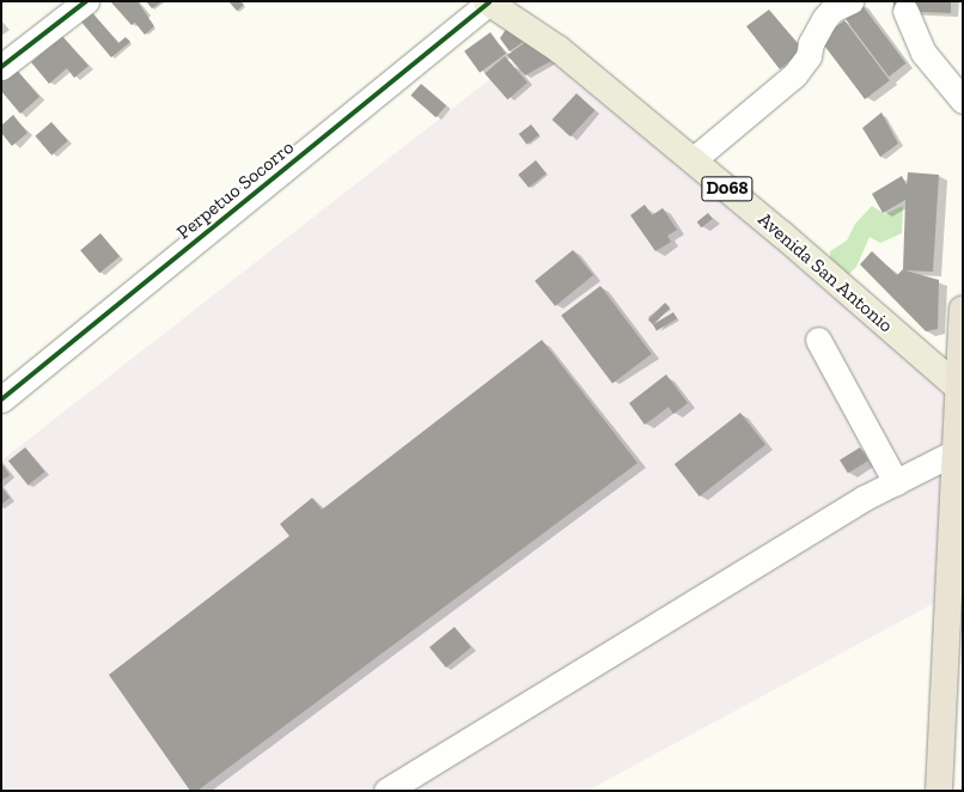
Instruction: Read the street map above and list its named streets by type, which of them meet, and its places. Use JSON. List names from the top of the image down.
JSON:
{
  "streets": {
    "main road": ["D068", "Avenida San Antonio"],
    "street": ["Perpetuo Socorro"]
  },
  "crossings": [
    ["Perpetuo Socorro", "Avenida San Antonio"]
  ]
}
